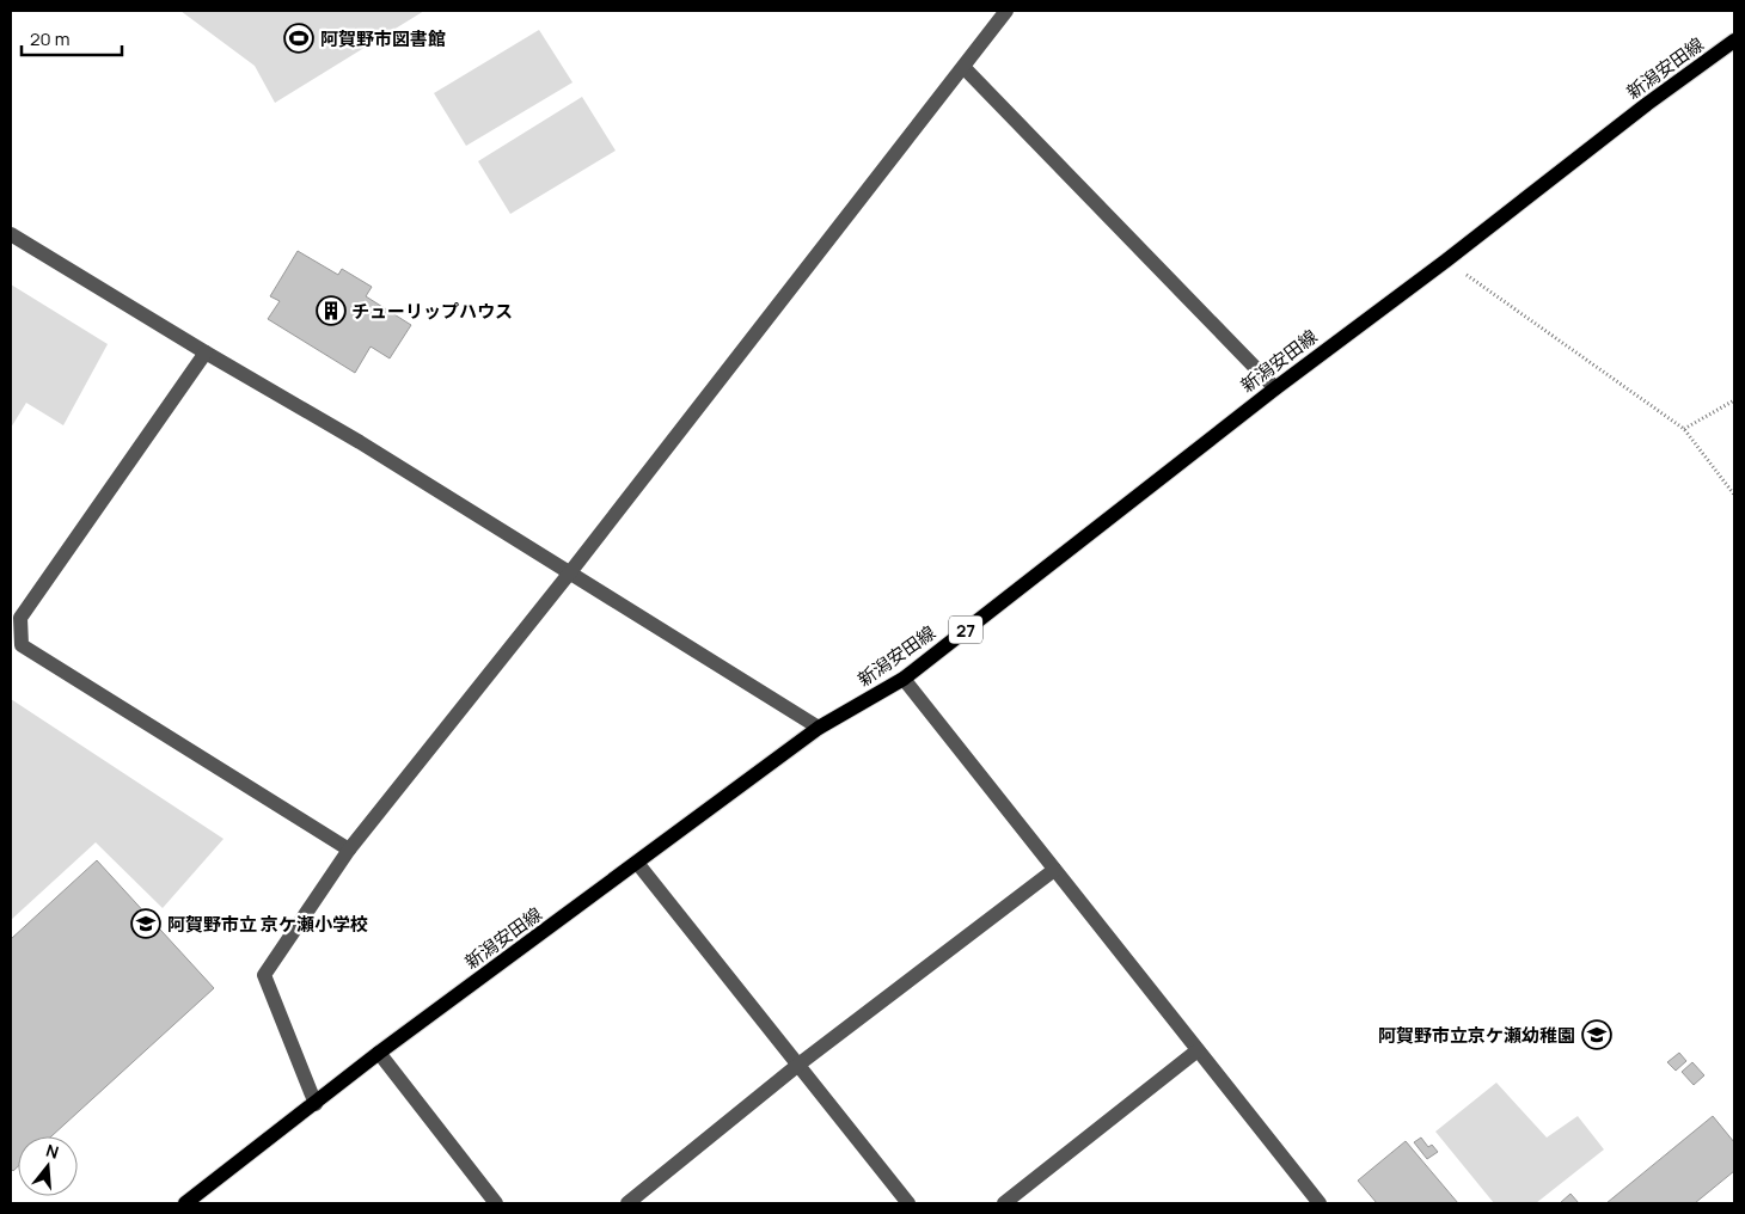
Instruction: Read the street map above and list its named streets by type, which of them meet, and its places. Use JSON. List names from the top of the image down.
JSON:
{
  "streets": {
    "main road": ["新潟安田線", "27"]
  },
  "places": {
    "sports": ["阿賀野市図書館"],
    "building": ["チューリップハウス"],
    "school or university": ["阿賀野市立 京ケ瀬小学校", "阿賀野市立京ケ瀬幼稚園"]
  },
  "scale_bar": "20 m",
  "north": "top"
}
